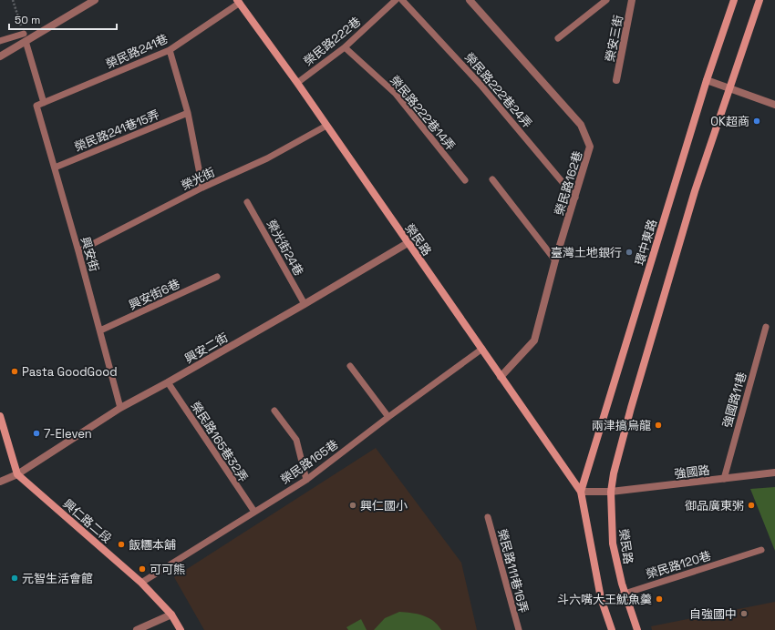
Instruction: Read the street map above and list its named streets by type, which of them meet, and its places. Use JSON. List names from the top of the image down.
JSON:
{
  "streets": {
    "street": [
      "榮安三街",
      "榮民路162巷",
      "榮民路",
      "環中東路",
      "興安二街",
      "強國路",
      "興仁路二段"
    ],
    "lane": [
      "榮民路222巷",
      "榮民路241巷",
      "榮民路222巷24弄",
      "榮民路222巷14弄",
      "榮民路241巷15弄",
      "榮光街",
      "榮光街24巷",
      "興安街",
      "興安街6巷",
      "強國路11巷",
      "榮民路165巷32弄",
      "榮民路165巷",
      "榮民路120巷",
      "榮民路111巷16弄"
    ]
  },
  "crossings": [
    ["榮民路222巷", "榮民路222巷14弄"],
    ["榮民路222巷", "榮民路"],
    ["榮民路241巷", "榮民路"],
    ["榮民路241巷", "興安街"],
    ["榮民路222巷24弄", "榮民路162巷"],
    ["榮民路241巷15弄", "興安街"],
    ["榮光街", "榮民路"],
    ["榮光街", "興安街"],
    ["榮民路162巷", "榮民路"],
    ["榮民路", "環中東路"],
    ["榮民路", "興安二街"],
    ["榮民路", "榮民路165巷"],
    ["榮民路", "強國路"],
    ["榮民路", "榮民路120巷"],
    ["榮光街24巷", "興安二街"],
    ["興安街", "興安街6巷"],
    ["興安街", "興安二街"],
    ["興安二街", "榮民路165巷32弄"],
    ["興安二街", "興仁路二段"],
    ["強國路11巷", "強國路"],
    ["榮民路165巷32弄", "榮民路165巷"],
    ["榮民路165巷", "興仁路二段"]
  ],
  "places": [
    "OK超商",
    "臺灣土地銀行",
    "Pasta GoodGood",
    "兩津搞烏龍",
    "7-Eleven",
    "興仁國小",
    "御品廣東粥",
    "飯糰本舖",
    "可可熊",
    "元智生活會館",
    "斗六嘴大王魷魚羹",
    "自強國中"
  ],
  "scale_bar": "50 m"
}
